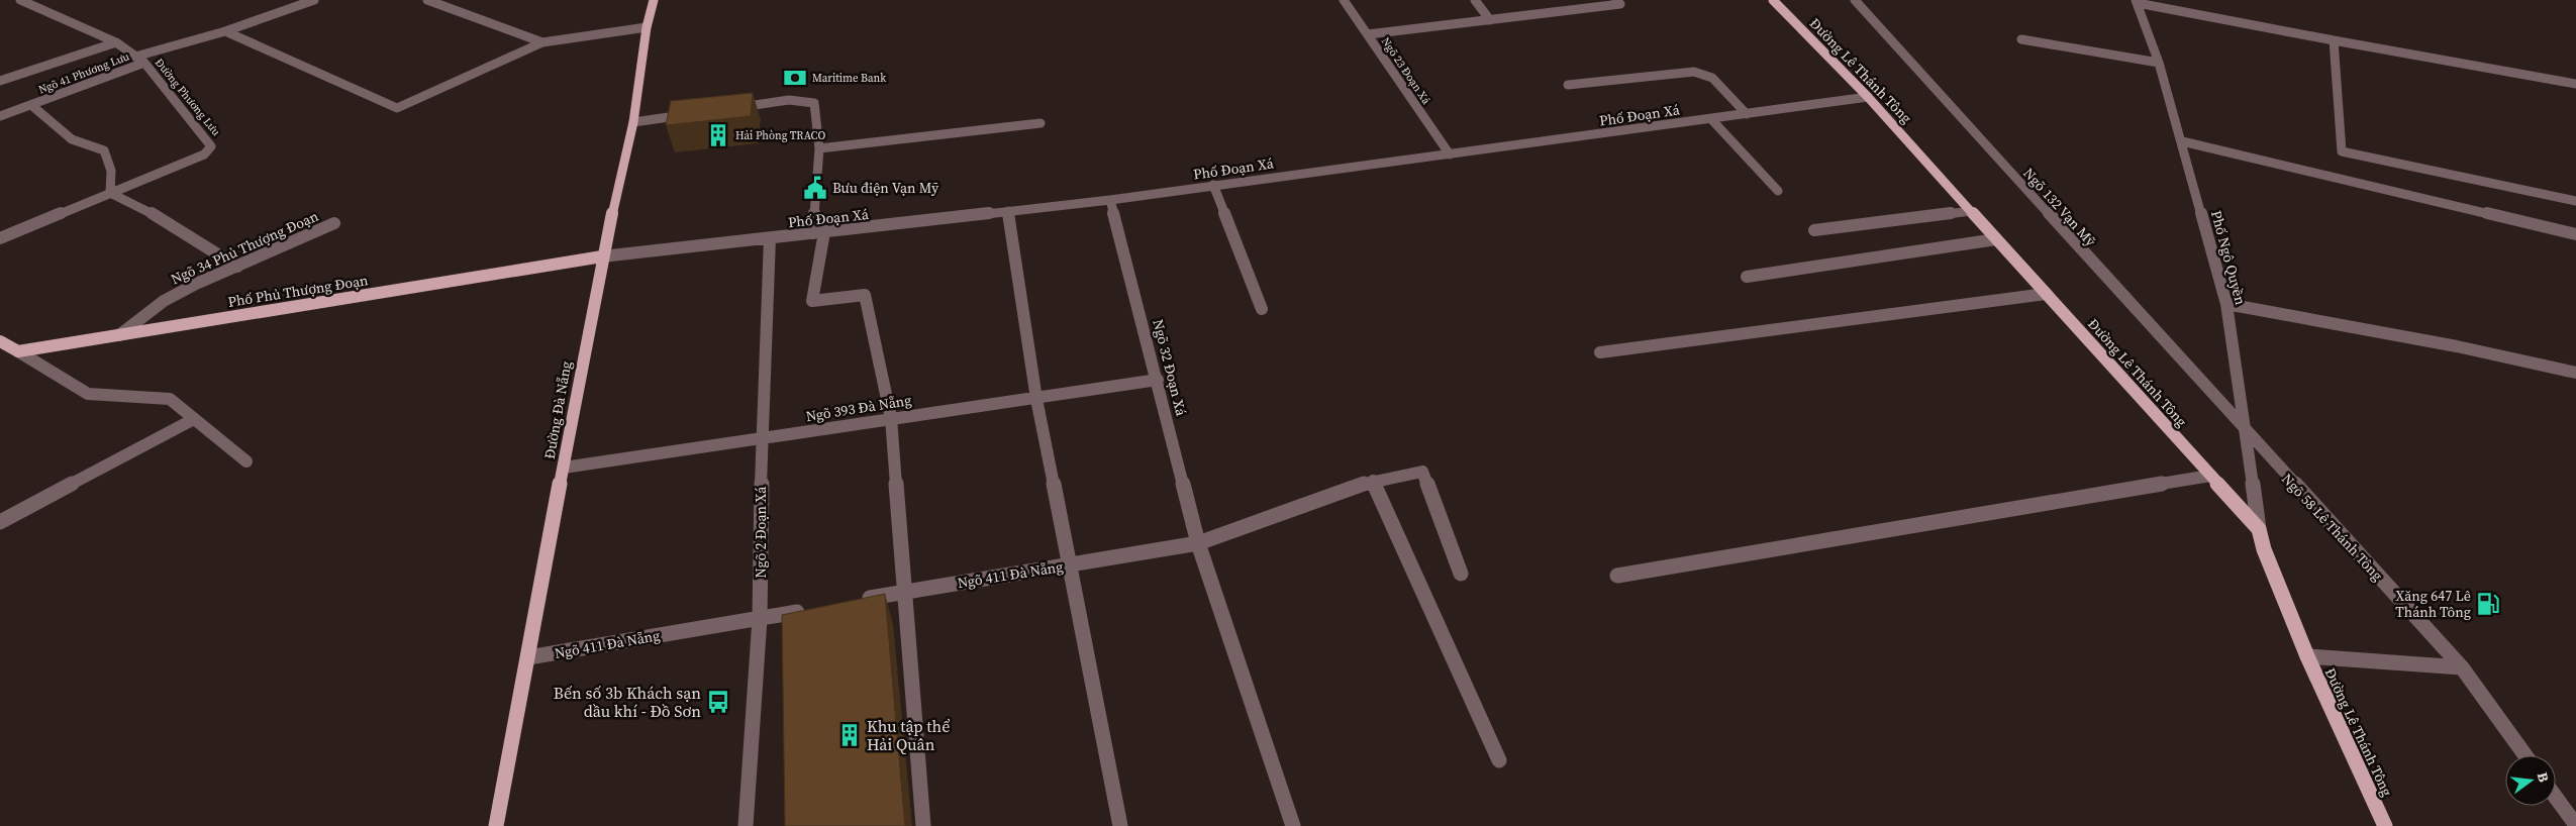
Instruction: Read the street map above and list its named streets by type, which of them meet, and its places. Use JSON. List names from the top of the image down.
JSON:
{
  "streets": {
    "main road": ["Đường Lê Thánh Tông", "Phố Phủ Thượng Đoạn", "Đường Đà Nẵng"],
    "street": [
      "Ngõ 23 Đoạn Xá",
      "Ngõ 41 Phương Lưu",
      "Đường Phương Lưu",
      "Phố Đoạn Xá",
      "Ngõ 132 Vạn Mỹ",
      "Ngõ 34 Phủ Thượng Đoạn",
      "Phố Ngô Quyền",
      "Ngõ 32 Đoạn Xá",
      "Ngõ 393 Đà Nẵng",
      "Ngõ 58 Lê Thánh Tông",
      "Ngõ 2 Đoạn Xá",
      "Ngõ 411 Đà Nẵng"
    ]
  },
  "crossings": [
    ["Ngõ 23 Đoạn Xá", "Phố Đoạn Xá"],
    ["Đường Lê Thánh Tông", "Phố Đoạn Xá"],
    ["Đường Lê Thánh Tông", "Phố Ngô Quyền"],
    ["Ngõ 41 Phương Lưu", "Đường Phương Lưu"],
    ["Phố Đoạn Xá", "Phố Phủ Thượng Đoạn"],
    ["Phố Đoạn Xá", "Ngõ 32 Đoạn Xá"],
    ["Phố Đoạn Xá", "Đường Đà Nẵng"],
    ["Phố Đoạn Xá", "Ngõ 2 Đoạn Xá"],
    ["Ngõ 132 Vạn Mỹ", "Phố Ngô Quyền"],
    ["Ngõ 132 Vạn Mỹ", "Ngõ 58 Lê Thánh Tông"],
    ["Ngõ 34 Phủ Thượng Đoạn", "Phố Phủ Thượng Đoạn"],
    ["Phố Ngô Quyền", "Ngõ 58 Lê Thánh Tông"],
    ["Phố Phủ Thượng Đoạn", "Đường Đà Nẵng"],
    ["Ngõ 32 Đoạn Xá", "Ngõ 393 Đà Nẵng"],
    ["Ngõ 32 Đoạn Xá", "Ngõ 411 Đà Nẵng"],
    ["Ngõ 393 Đà Nẵng", "Đường Đà Nẵng"],
    ["Ngõ 393 Đà Nẵng", "Ngõ 2 Đoạn Xá"],
    ["Đường Đà Nẵng", "Ngõ 411 Đà Nẵng"],
    ["Ngõ 2 Đoạn Xá", "Ngõ 411 Đà Nẵng"]
  ],
  "places": {
    "bank": ["Maritime Bank"],
    "building": ["Hải Phòng TRACO", "Khu tập thể Hải Quân"],
    "public building": ["Bưu điện Vạn Mỹ"],
    "fuel station": ["Xăng 647 Lê Thánh Tông"],
    "bus stop": ["Bến số 3b Khách sạn dầu khí - Đồ Sơn"]
  },
  "north": "right"
}
